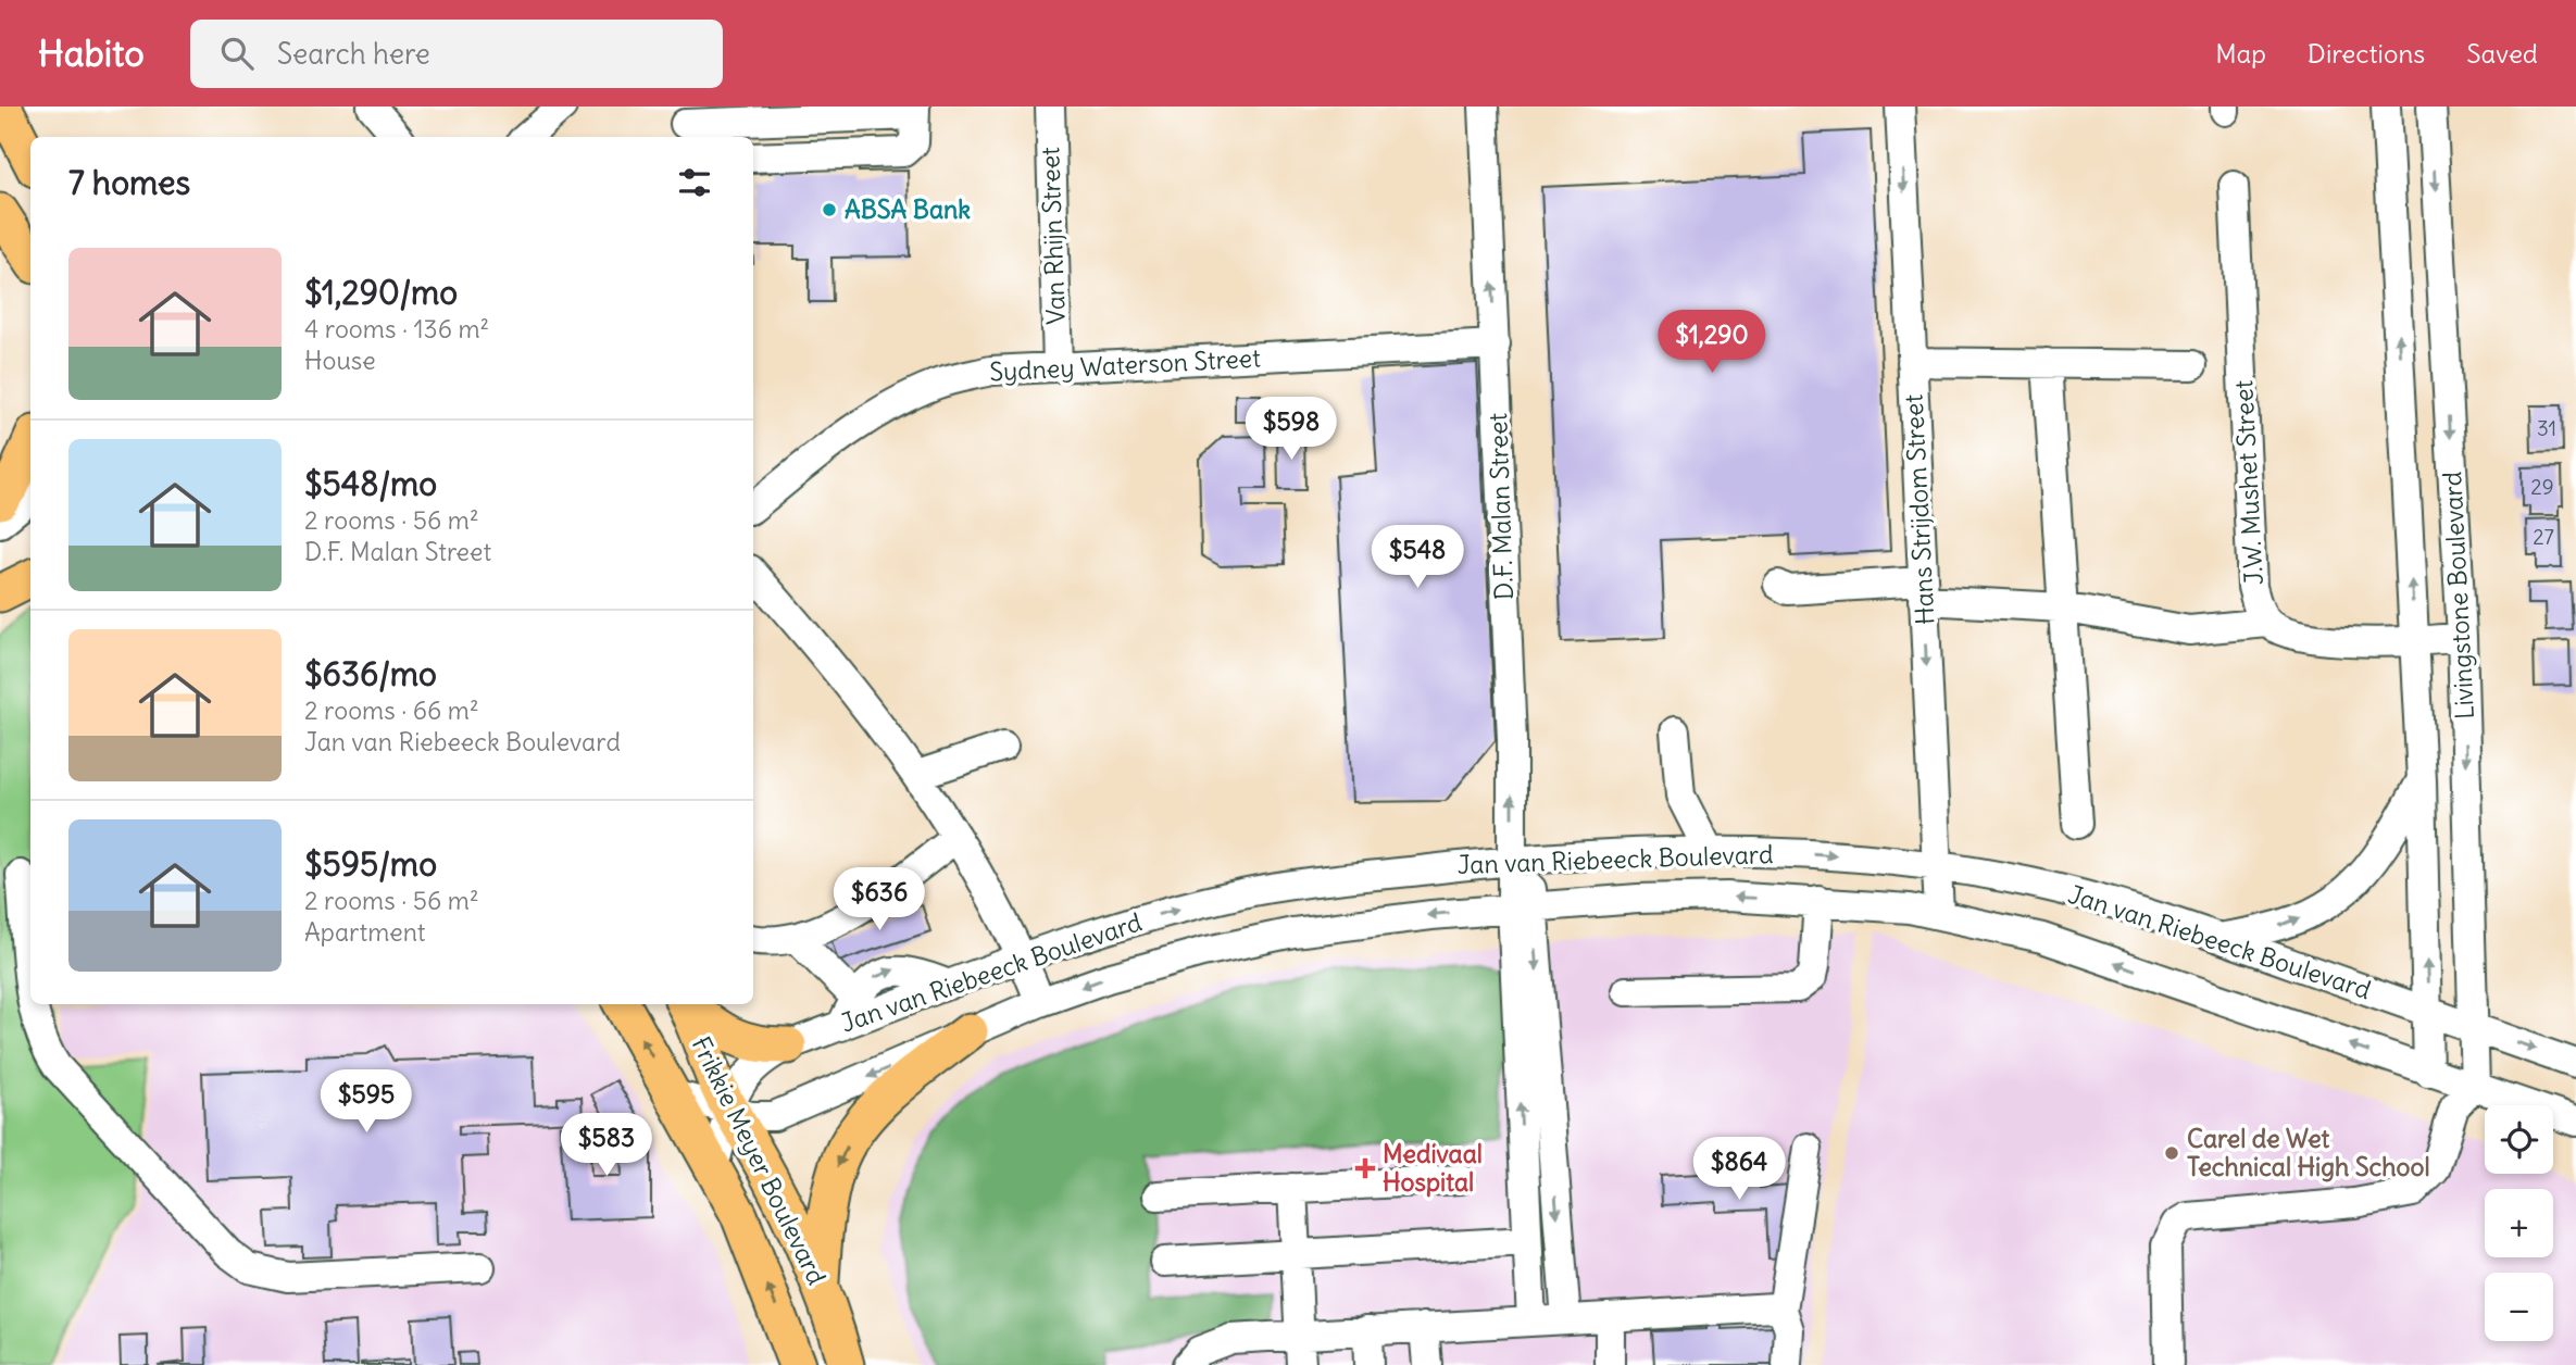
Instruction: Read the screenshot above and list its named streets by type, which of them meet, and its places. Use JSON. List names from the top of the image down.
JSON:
{
  "streets": {
    "main road": ["Frikkie Meyer Boulevard"],
    "street": [
      "Van Rhijn Street",
      "Sydney Waterson Street",
      "J.W. Mushet Street",
      "D.F. Malan Street",
      "Hans Strijdom Street",
      "Livingstone Boulevard",
      "Jan van Riebeeck Boulevard"
    ]
  },
  "crossings": [
    ["Van Rhijn Street", "Sydney Waterson Street"],
    ["Sydney Waterson Street", "D.F. Malan Street"],
    ["D.F. Malan Street", "Jan van Riebeeck Boulevard"],
    ["Hans Strijdom Street", "Jan van Riebeeck Boulevard"],
    ["Livingstone Boulevard", "Jan van Riebeeck Boulevard"],
    ["Jan van Riebeeck Boulevard", "Frikkie Meyer Boulevard"]
  ],
  "one_way": ["D.F. Malan Street"],
  "places": {
    "other": ["ABSA Bank", "Carel de Wet Technical High School"],
    "health": ["Medivaal Hospital"]
  },
  "house_numbers": ["31", "29", "27"],
  "page": {
    "header": "Habito",
    "search": "Search here",
    "nav": ["Map", "Directions", "Saved"],
    "heading": "7 homes",
    "list": [
      {
        "name": "$1,290/mo",
        "note": "4 rooms · 136 m² · House"
      },
      {
        "name": "$548/mo",
        "note": "2 rooms · 56 m² · D.F. Malan Street"
      },
      {
        "name": "$636/mo",
        "note": "2 rooms · 66 m² · Jan van Riebeeck Boulevard"
      },
      {
        "name": "$595/mo",
        "note": "2 rooms · 56 m² · Apartment"
      }
    ],
    "price": [
      "$1,290",
      "$598",
      "$548",
      "$636",
      "$595",
      "$583",
      "$864"
    ],
    "map_buttons": ["+", "−"]
  }
}
